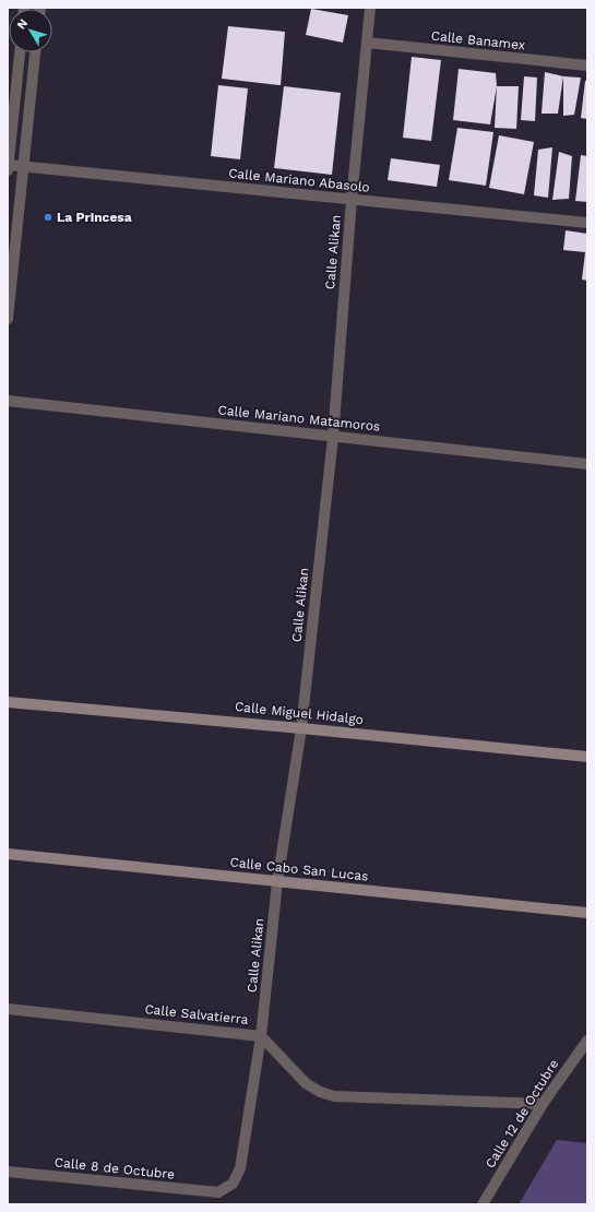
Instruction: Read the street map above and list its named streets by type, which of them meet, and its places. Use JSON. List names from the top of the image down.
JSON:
{
  "streets": {
    "main road": ["Calle Miguel Hidalgo", "Calle Cabo San Lucas"],
    "street": [
      "Calle Banamex",
      "Calle Mariano Abasolo",
      "Calle Alikan",
      "Calle Mariano Matamoros",
      "Calle Salvatierra",
      "Calle 12 de Octubre",
      "Calle 8 de Octubre"
    ]
  },
  "crossings": [
    ["Calle Banamex", "Calle Alikan"],
    ["Calle Mariano Abasolo", "Calle Alikan"],
    ["Calle Alikan", "Calle Mariano Matamoros"],
    ["Calle Alikan", "Calle Miguel Hidalgo"],
    ["Calle Alikan", "Calle Cabo San Lucas"],
    ["Calle Alikan", "Calle Salvatierra"],
    ["Calle Alikan", "Calle 8 de Octubre"],
    ["Calle Salvatierra", "Calle 12 de Octubre"]
  ],
  "places": ["La Princesa"],
  "north": "top left"
}
